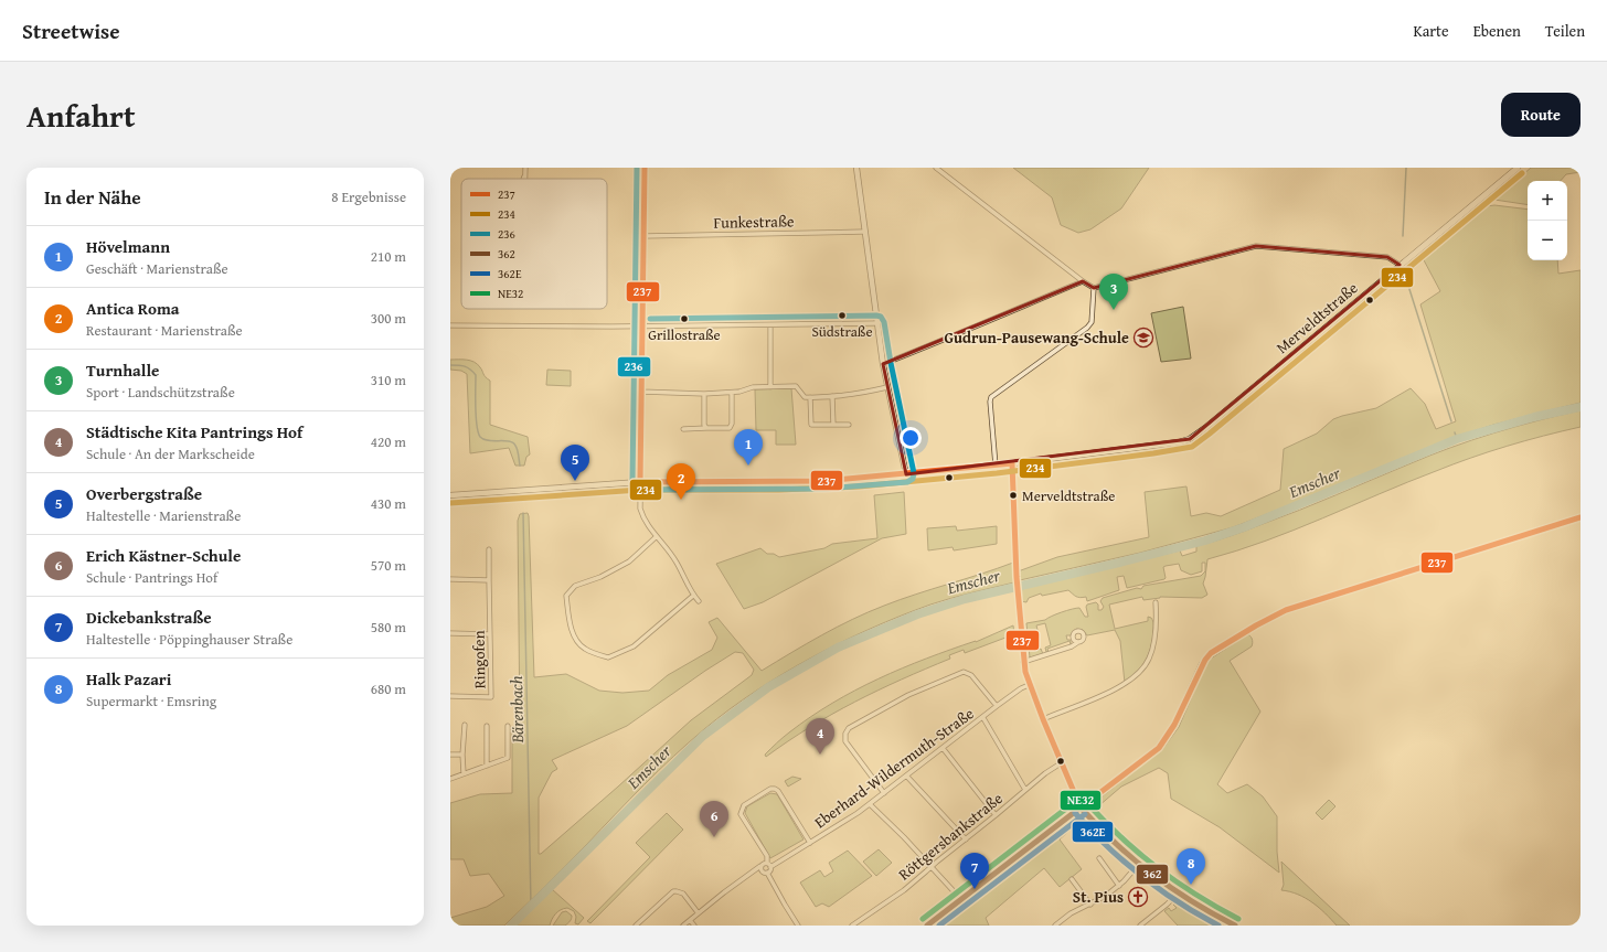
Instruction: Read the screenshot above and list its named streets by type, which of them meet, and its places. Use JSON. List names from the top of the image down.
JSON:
{
  "streets": {
    "main road": ["Merveldtstraße"],
    "street": [
      "Funkestraße",
      "Ringofen",
      "Eberhard-Wildermuth-Straße",
      "Röttgersbankstraße"
    ]
  },
  "water": ["Emscher", "Bärenbach"],
  "places": {
    "other": ["Südstraße", "Grillostraße", "Merveldtstraße"],
    "school or university": ["Gudrun-Pausewang-Schule"],
    "church": ["St. Pius"]
  },
  "lines": [
    "transit line 237",
    "transit line 236",
    "transit line 234",
    "transit line NE32",
    "transit line 362",
    "transit line 362E"
  ],
  "legend": [
    "237",
    "234",
    "236",
    "362",
    "362E",
    "NE32"
  ],
  "page": {
    "header": "Streetwise",
    "nav": ["Karte", "Ebenen", "Teilen"],
    "title": "Anfahrt",
    "buttons": "Route",
    "heading": ["In der Nähe", "8 Ergebnisse"],
    "map_buttons": ["+", "−"],
    "list": [
      {
        "mark": "1",
        "name": "Hövelmann",
        "note": "Geschäft · Marienstraße",
        "value": "210 m"
      },
      {
        "mark": "2",
        "name": "Antica Roma",
        "note": "Restaurant · Marienstraße",
        "value": "300 m"
      },
      {
        "mark": "3",
        "name": "Turnhalle",
        "note": "Sport · Landschützstraße",
        "value": "310 m"
      },
      {
        "mark": "4",
        "name": "Städtische Kita Pantrings Hof",
        "note": "Schule · An der Markscheide",
        "value": "420 m"
      },
      {
        "mark": "5",
        "name": "Overbergstraße",
        "note": "Haltestelle · Marienstraße",
        "value": "430 m"
      },
      {
        "mark": "6",
        "name": "Erich Kästner-Schule",
        "note": "Schule · Pantrings Hof",
        "value": "570 m"
      },
      {
        "mark": "7",
        "name": "Dickebankstraße",
        "note": "Haltestelle · Pöppinghauser Straße",
        "value": "580 m"
      },
      {
        "mark": "8",
        "name": "Halk Pazari",
        "note": "Supermarkt · Emsring",
        "value": "680 m"
      }
    ],
    "pins": [
      "3",
      "1",
      "5",
      "2",
      "4",
      "6",
      "8",
      "7"
    ]
  }
}
